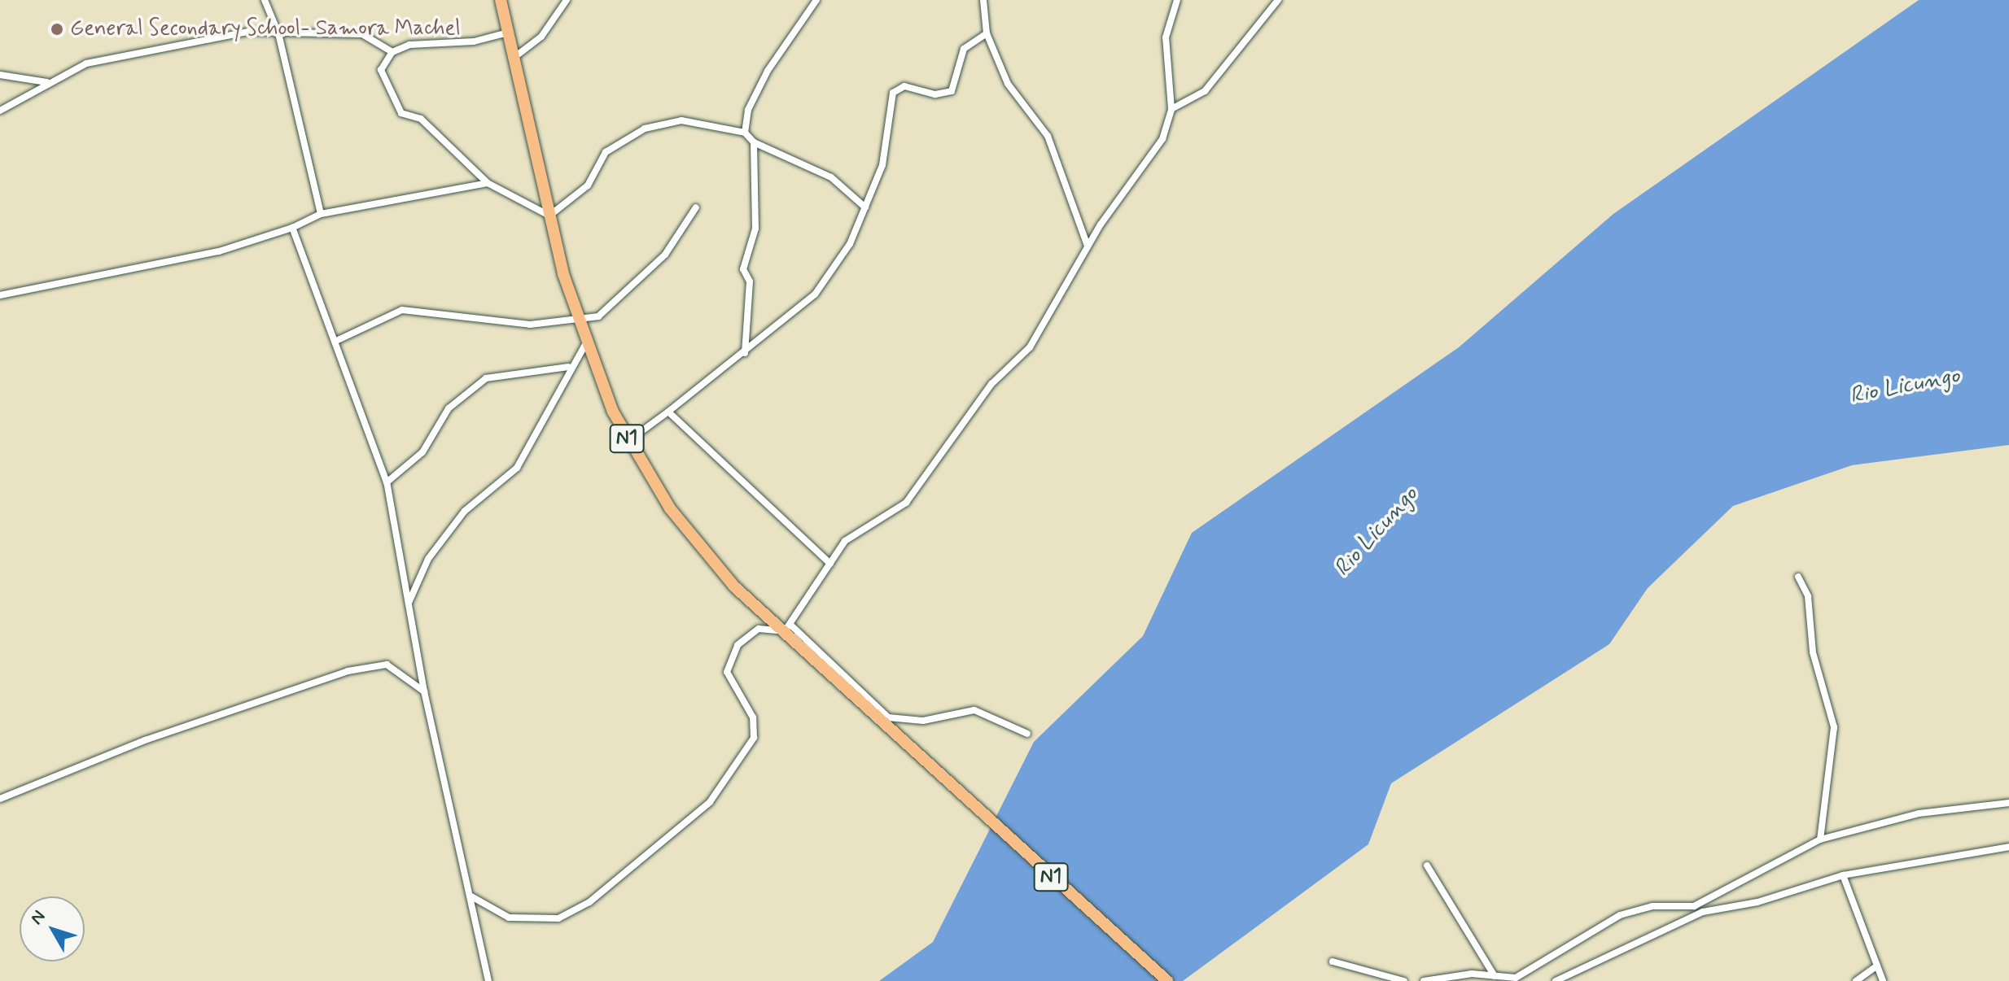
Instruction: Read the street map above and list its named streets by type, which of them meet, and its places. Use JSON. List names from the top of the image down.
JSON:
{
  "streets": {
    "highway": ["N1"]
  },
  "water": ["Rio Licungo"],
  "places": ["General Secondary School- Samora Machel"],
  "north": "top left"
}
